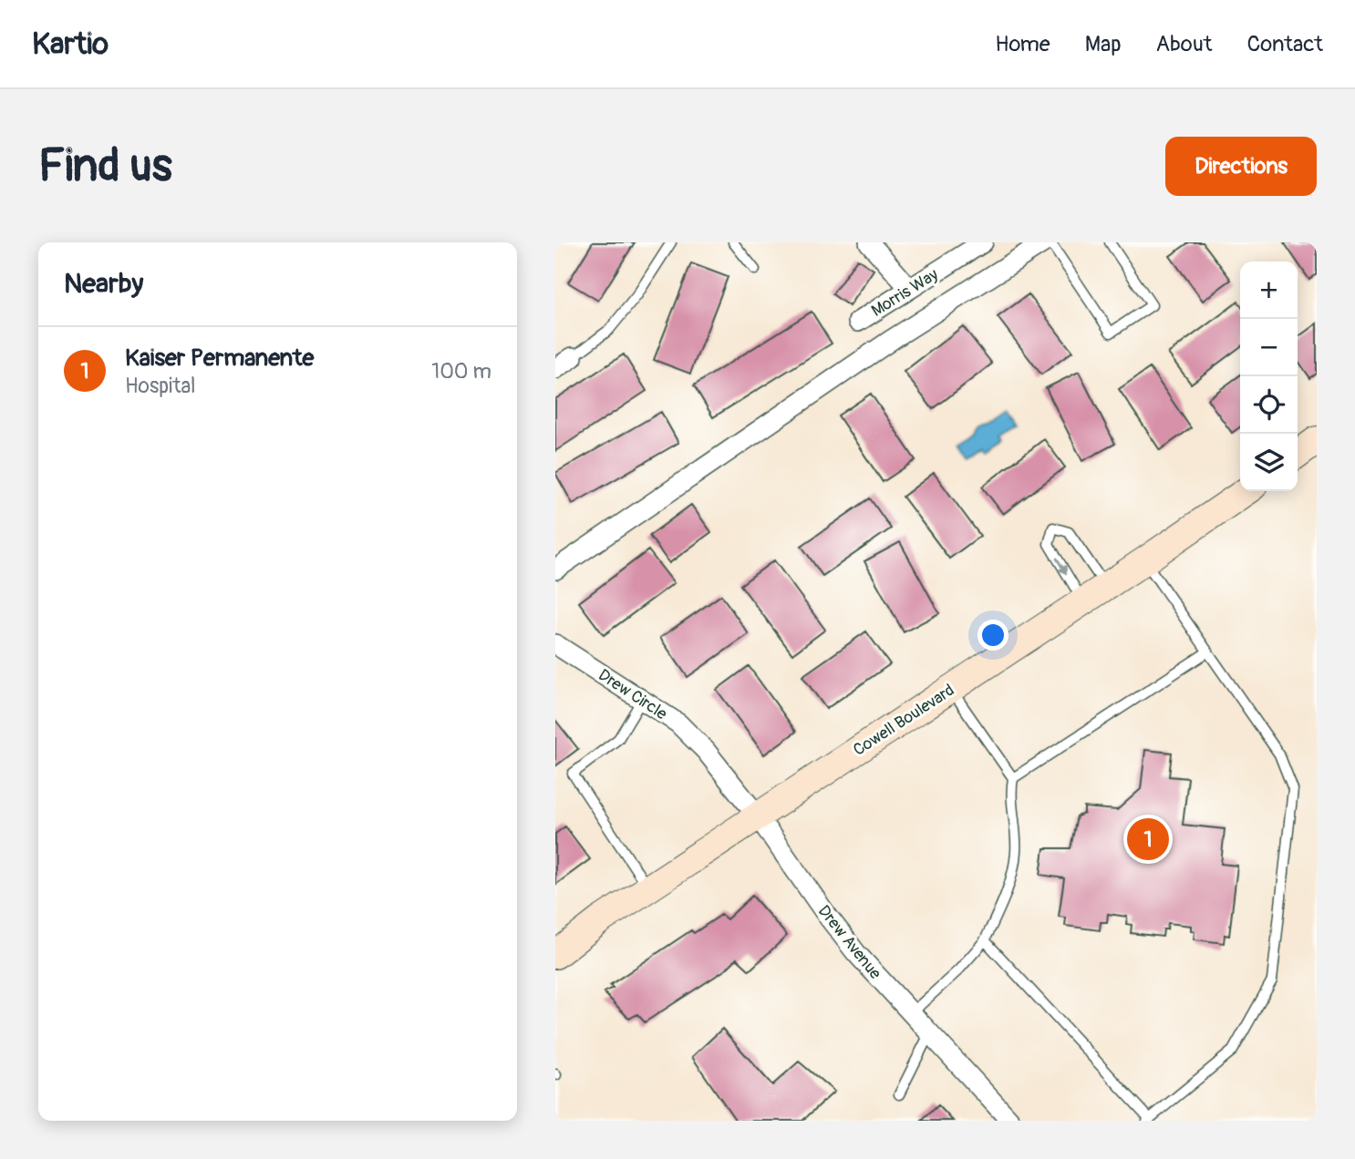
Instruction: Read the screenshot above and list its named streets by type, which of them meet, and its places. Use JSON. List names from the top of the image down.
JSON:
{
  "streets": {
    "main road": ["Cowell Boulevard"],
    "street": ["Morris Way", "Drew Circle", "Drew Avenue"]
  },
  "crossings": [
    ["Drew Circle", "Drew Avenue"],
    ["Cowell Boulevard", "Drew Avenue"]
  ],
  "page": {
    "header": "Kartio",
    "nav": [
      "Home",
      "Map",
      "About",
      "Contact"
    ],
    "buttons": "Directions",
    "title": "Find us",
    "heading": "Nearby",
    "map_buttons": ["+", "−"],
    "list": [
      {
        "mark": "1",
        "name": "Kaiser Permanente",
        "note": "Hospital",
        "value": "100 m"
      }
    ],
    "pins": "1"
  }
}
